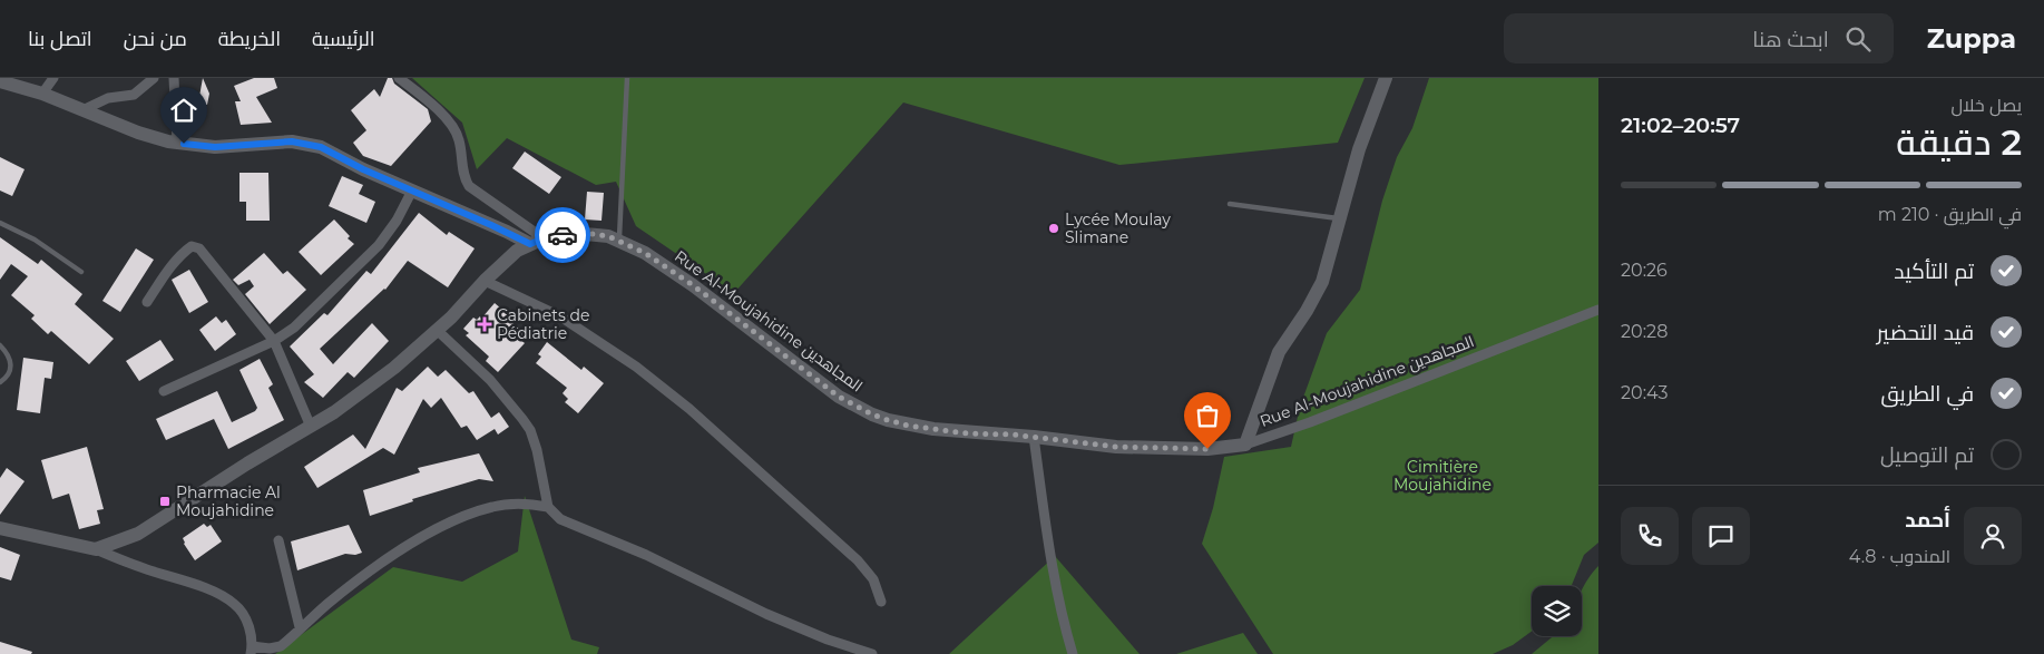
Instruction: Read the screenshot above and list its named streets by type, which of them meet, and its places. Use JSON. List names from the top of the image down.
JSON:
{
  "streets": {
    "street": ["Rue Al-Moujahidine المجاهدين"]
  },
  "parks": ["Cimitière Moujahidine"],
  "places": {
    "other": ["Lycée Moulay Slimane"],
    "health": ["Cabinets de Pédiatrie"],
    "transit": ["Pharmacie Al Moujahidine"]
  },
  "page": {
    "header": "Zuppa",
    "search": "ابحث هنا",
    "nav": [
      "الرئيسية",
      "الخريطة",
      "من نحن",
      "اتصل بنا"
    ],
    "heading": ["2 دقيقة", "يصل خلال", "20:57–21:02"],
    "panel": ["أحمد", "المندوب · 4.8"],
    "bar": "في الطريق · 210 m",
    "list": [
      ["تم التأكيد", "20:26"],
      ["قيد التحضير", "20:28"],
      ["في الطريق", "20:43"],
      "تم التوصيل"
    ]
  }
}
